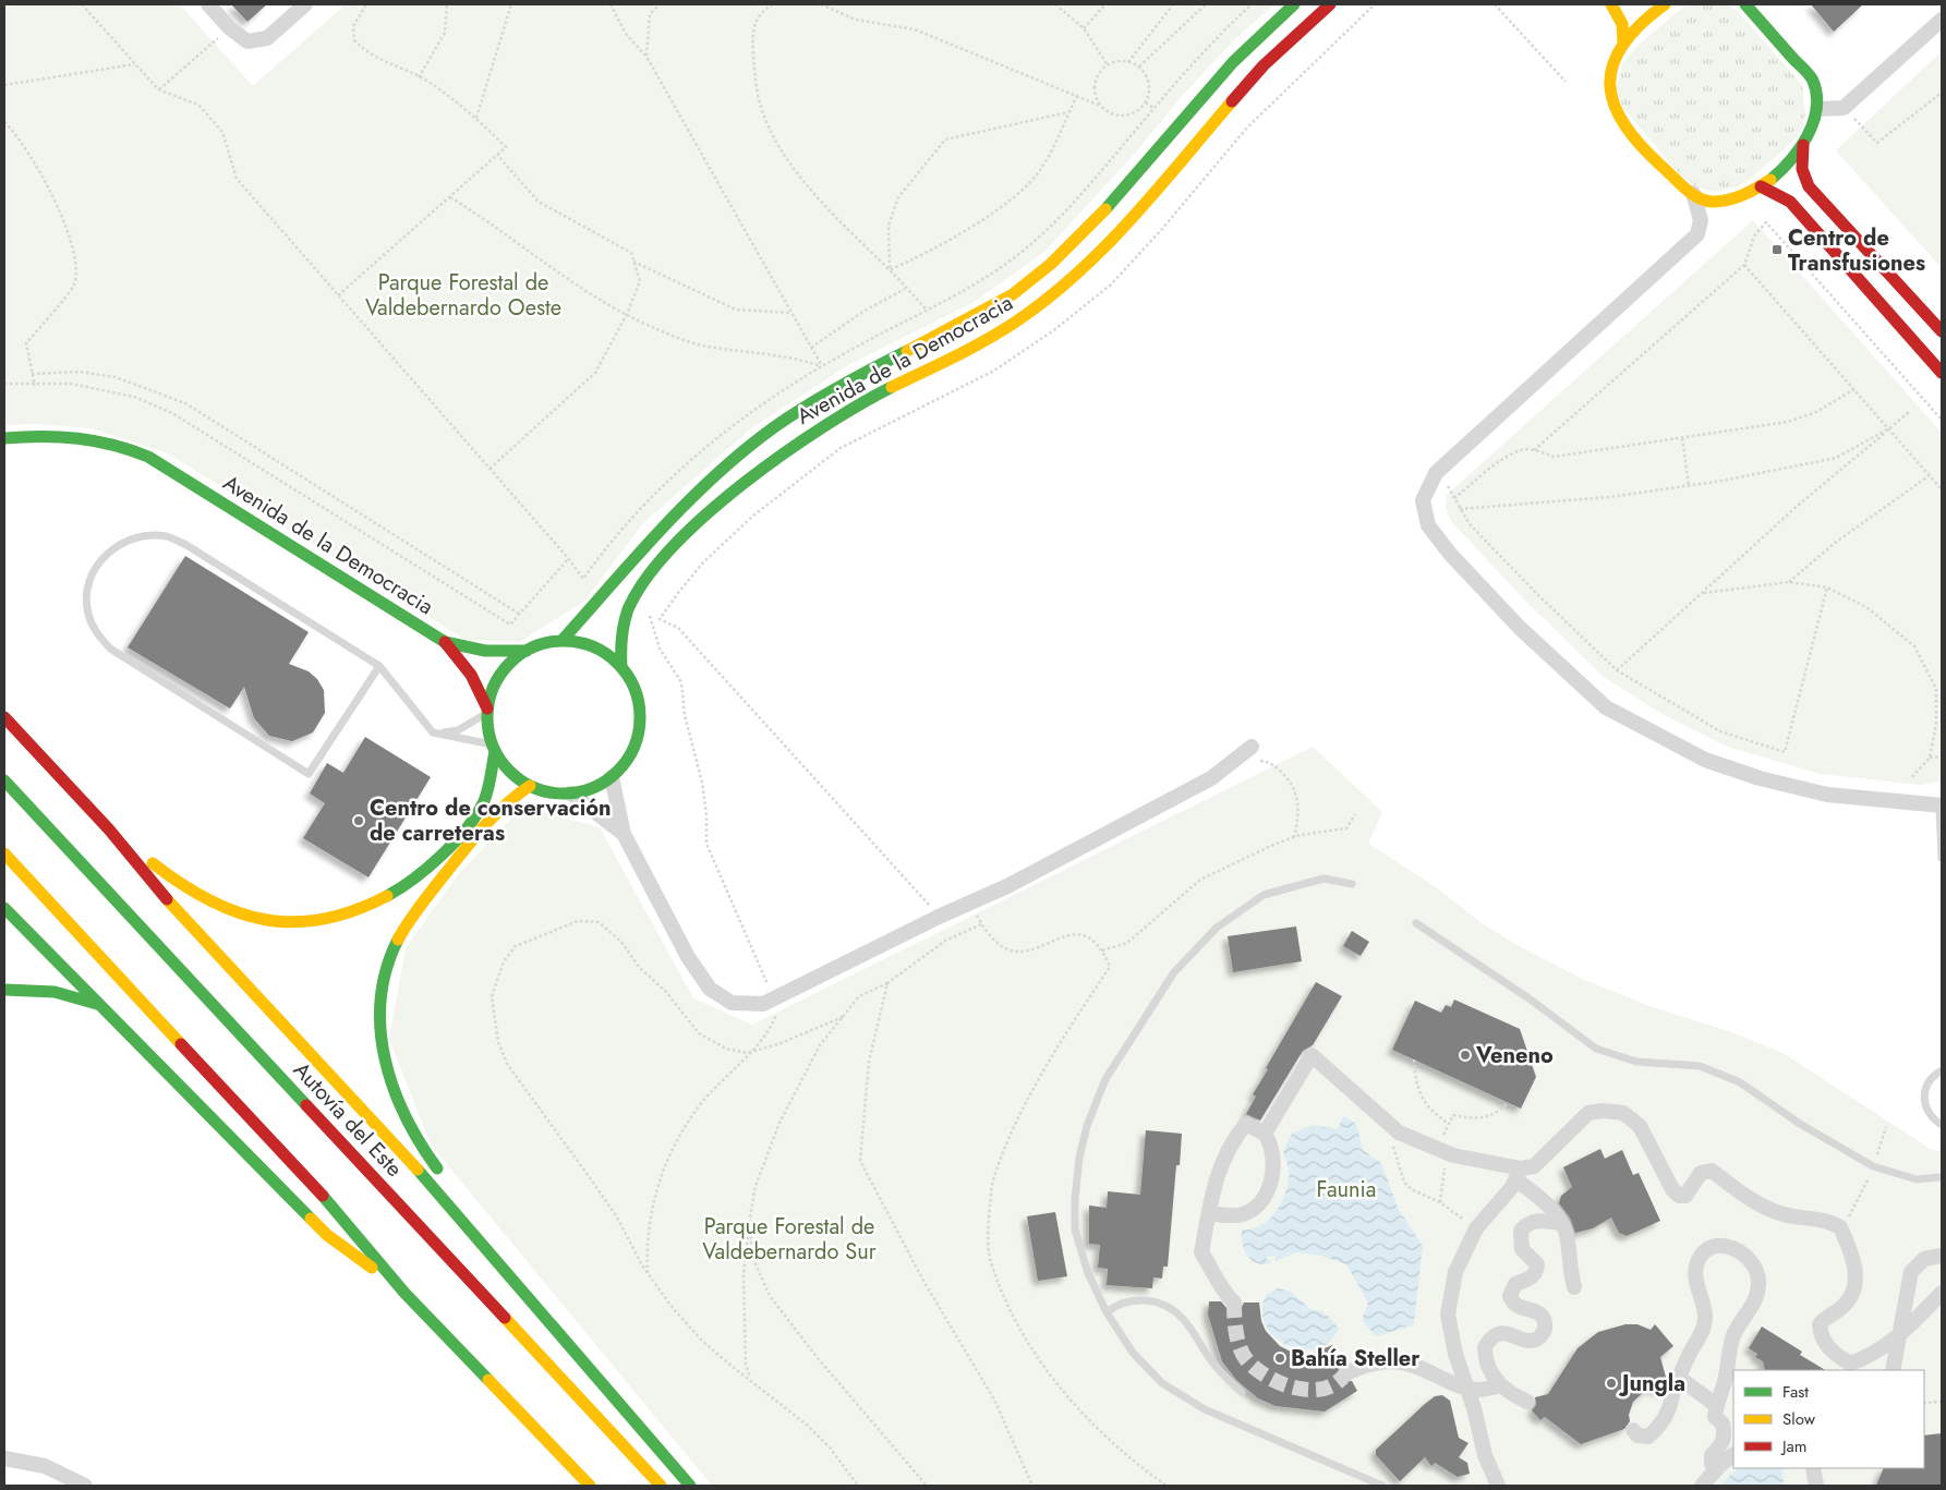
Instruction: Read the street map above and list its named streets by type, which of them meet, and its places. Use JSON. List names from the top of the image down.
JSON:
{
  "streets": {
    "main road": ["Avenida de la Democracia", "Autovía del Este"]
  },
  "parks": ["Parque Forestal de Valdebernardo Oeste", "Faunia", "Parque Forestal de Valdebernardo Sur"],
  "places": {
    "transit": ["Centro de Transfusiones"],
    "other": [
      "Centro de conservación de carreteras",
      "Veneno",
      "Bahía Steller",
      "Jungla"
    ]
  },
  "legend": ["Fast", "Slow", "Jam"]
}
